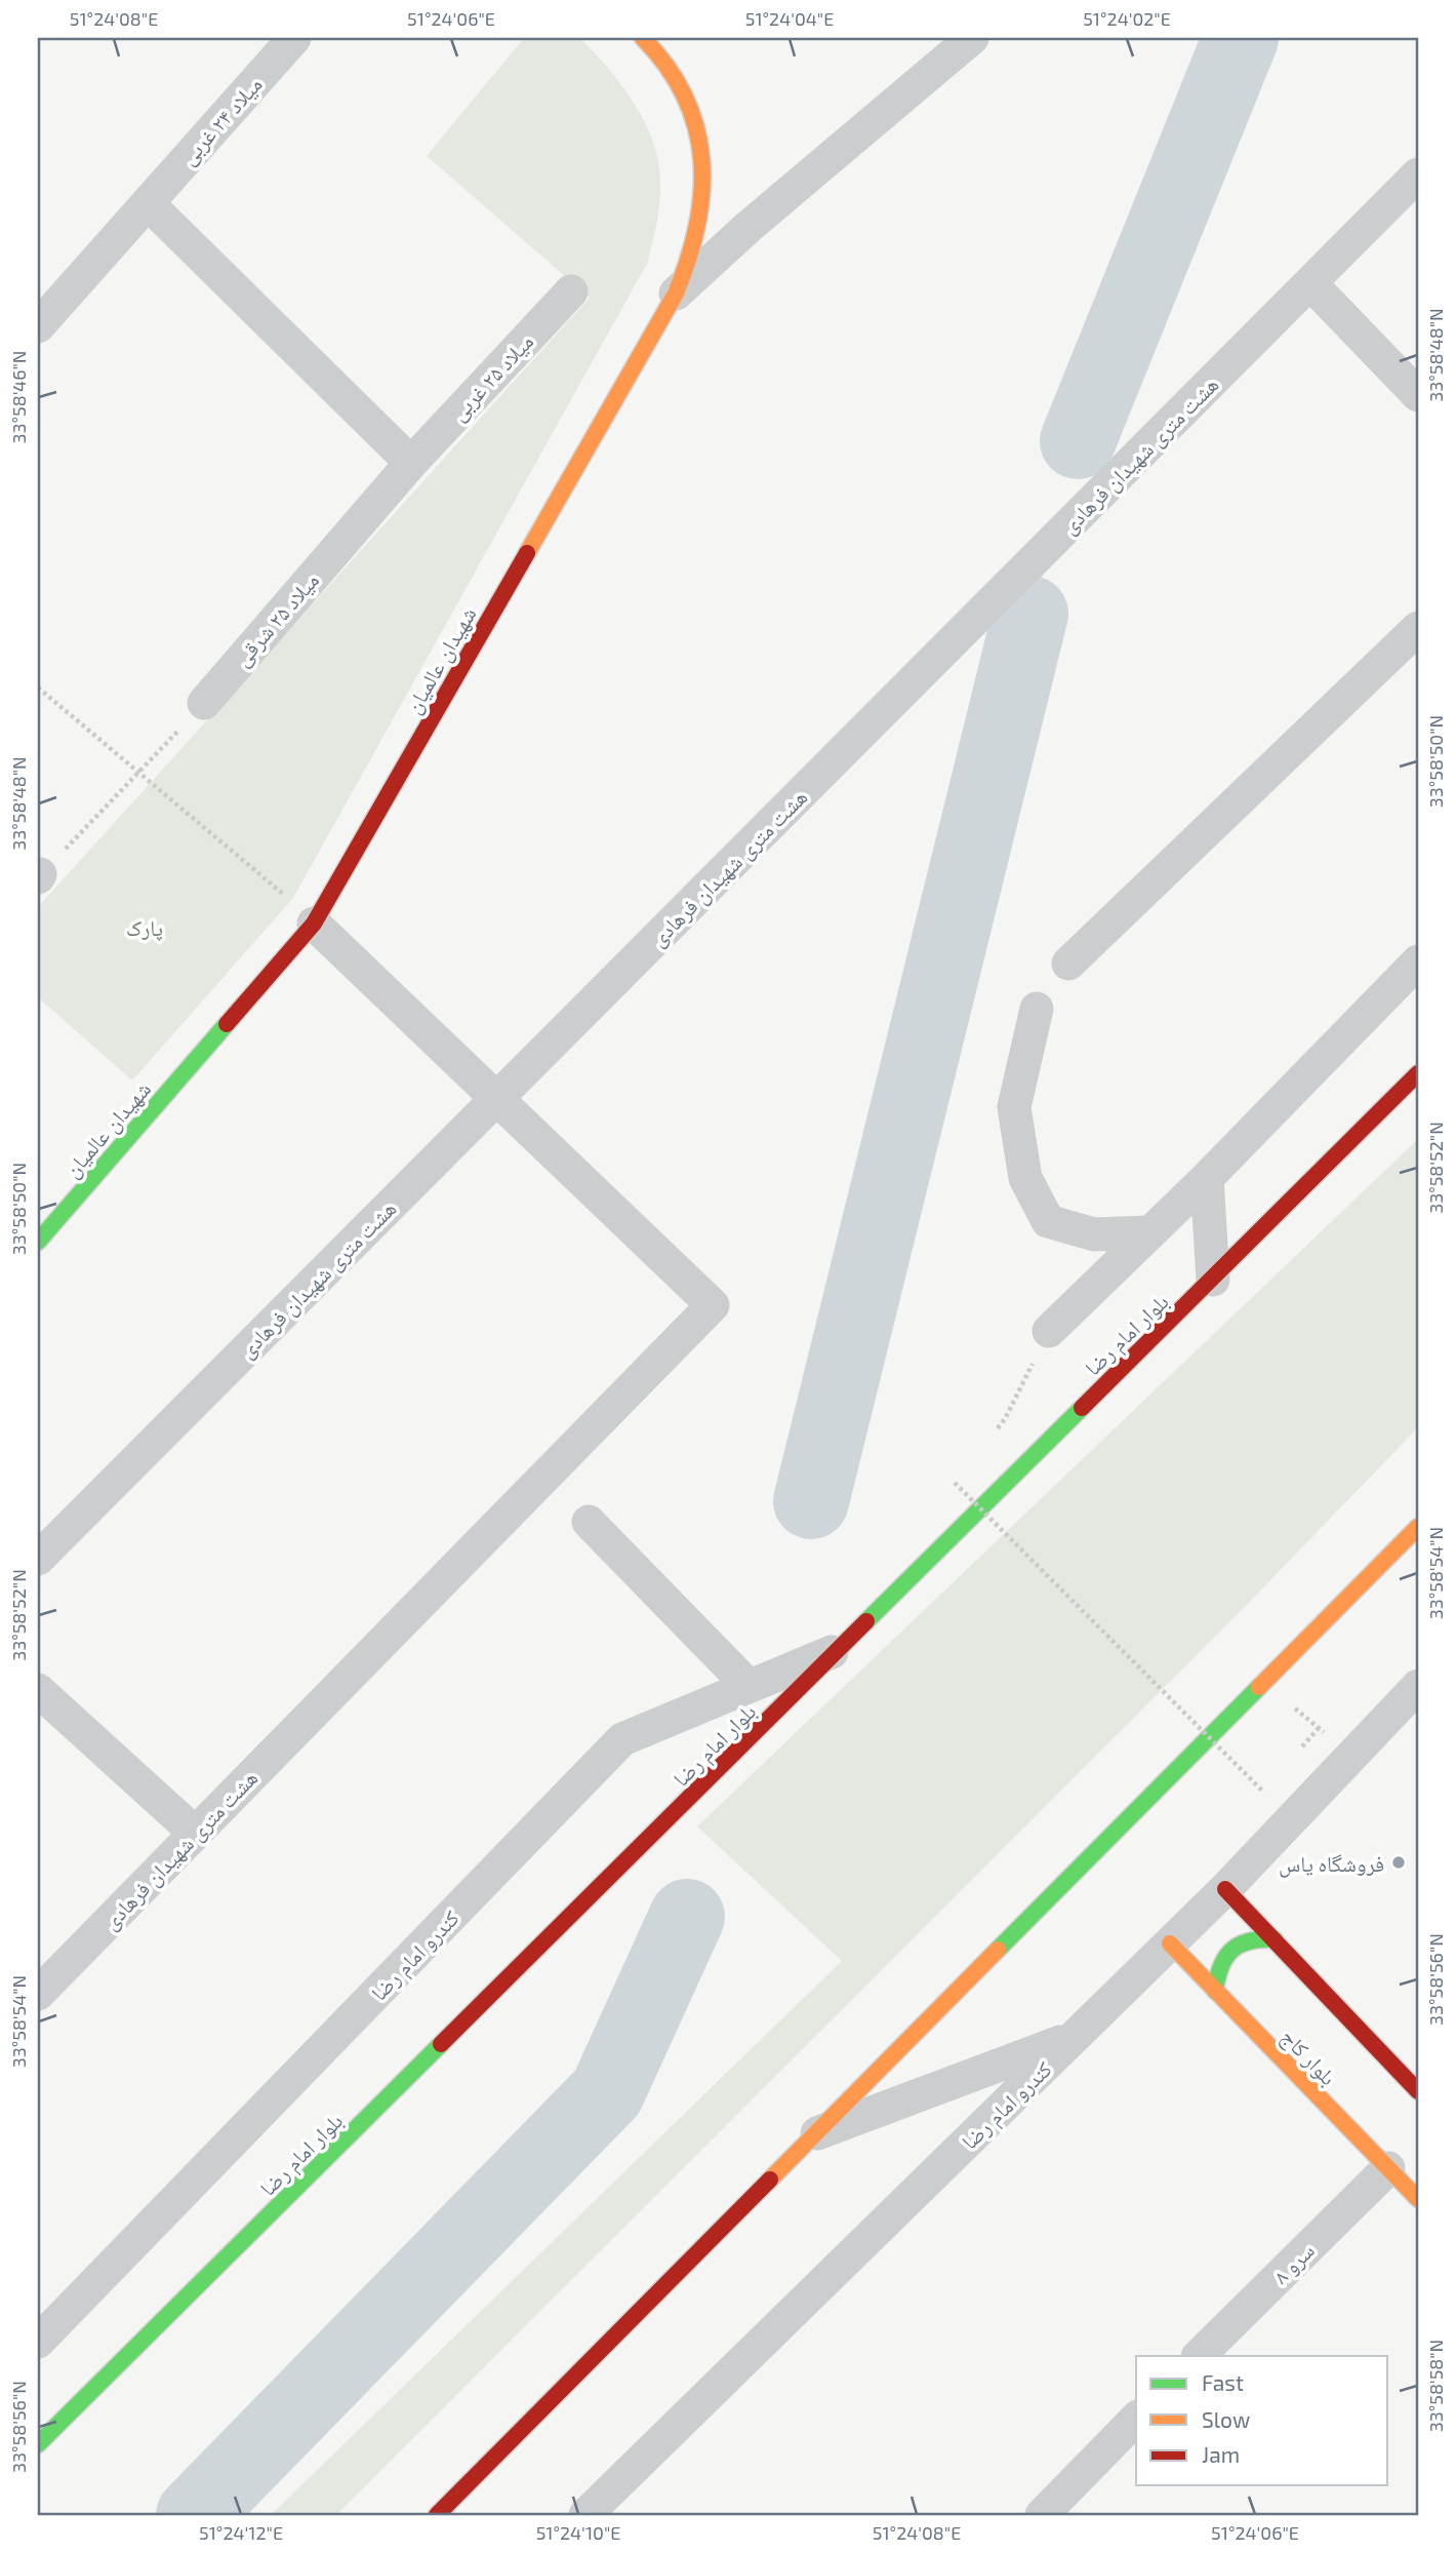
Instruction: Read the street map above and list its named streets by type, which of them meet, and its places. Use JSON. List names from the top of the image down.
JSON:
{
  "streets": {
    "main road": ["شهیدان عالمیان", "بلوار امام رضا", "بلوار کاج"],
    "street": [
      "میلاد ۲۴ غربی",
      "میلاد ۲۵ غربی",
      "هشت متری شهیدان فرهادی",
      "میلاد ۲۵ شرقی",
      "کندرو امام رضا",
      "سرو ۸"
    ]
  },
  "crossings": [
    ["میلاد ۲۵ غربی", "میلاد ۲۵ شرقی"],
    ["بلوار امام رضا", "کندرو امام رضا"],
    ["کندرو امام رضا", "بلوار کاج"],
    ["بلوار کاج", "سرو ۸"]
  ],
  "parks": ["پارک"],
  "places": ["فروشگاه یاس"],
  "legend": ["Fast", "Slow", "Jam"],
  "coordinates": [
    "51°24'08\"E",
    "51°24'06\"E",
    "51°24'04\"E",
    "51°24'02\"E",
    "33°58'48\"N",
    "33°58'46\"N",
    "33°58'50\"N",
    "33°58'52\"N",
    "33°58'54\"N",
    "33°58'56\"N",
    "33°58'58\"N",
    "51°24'12\"E",
    "51°24'10\"E"
  ]
}
